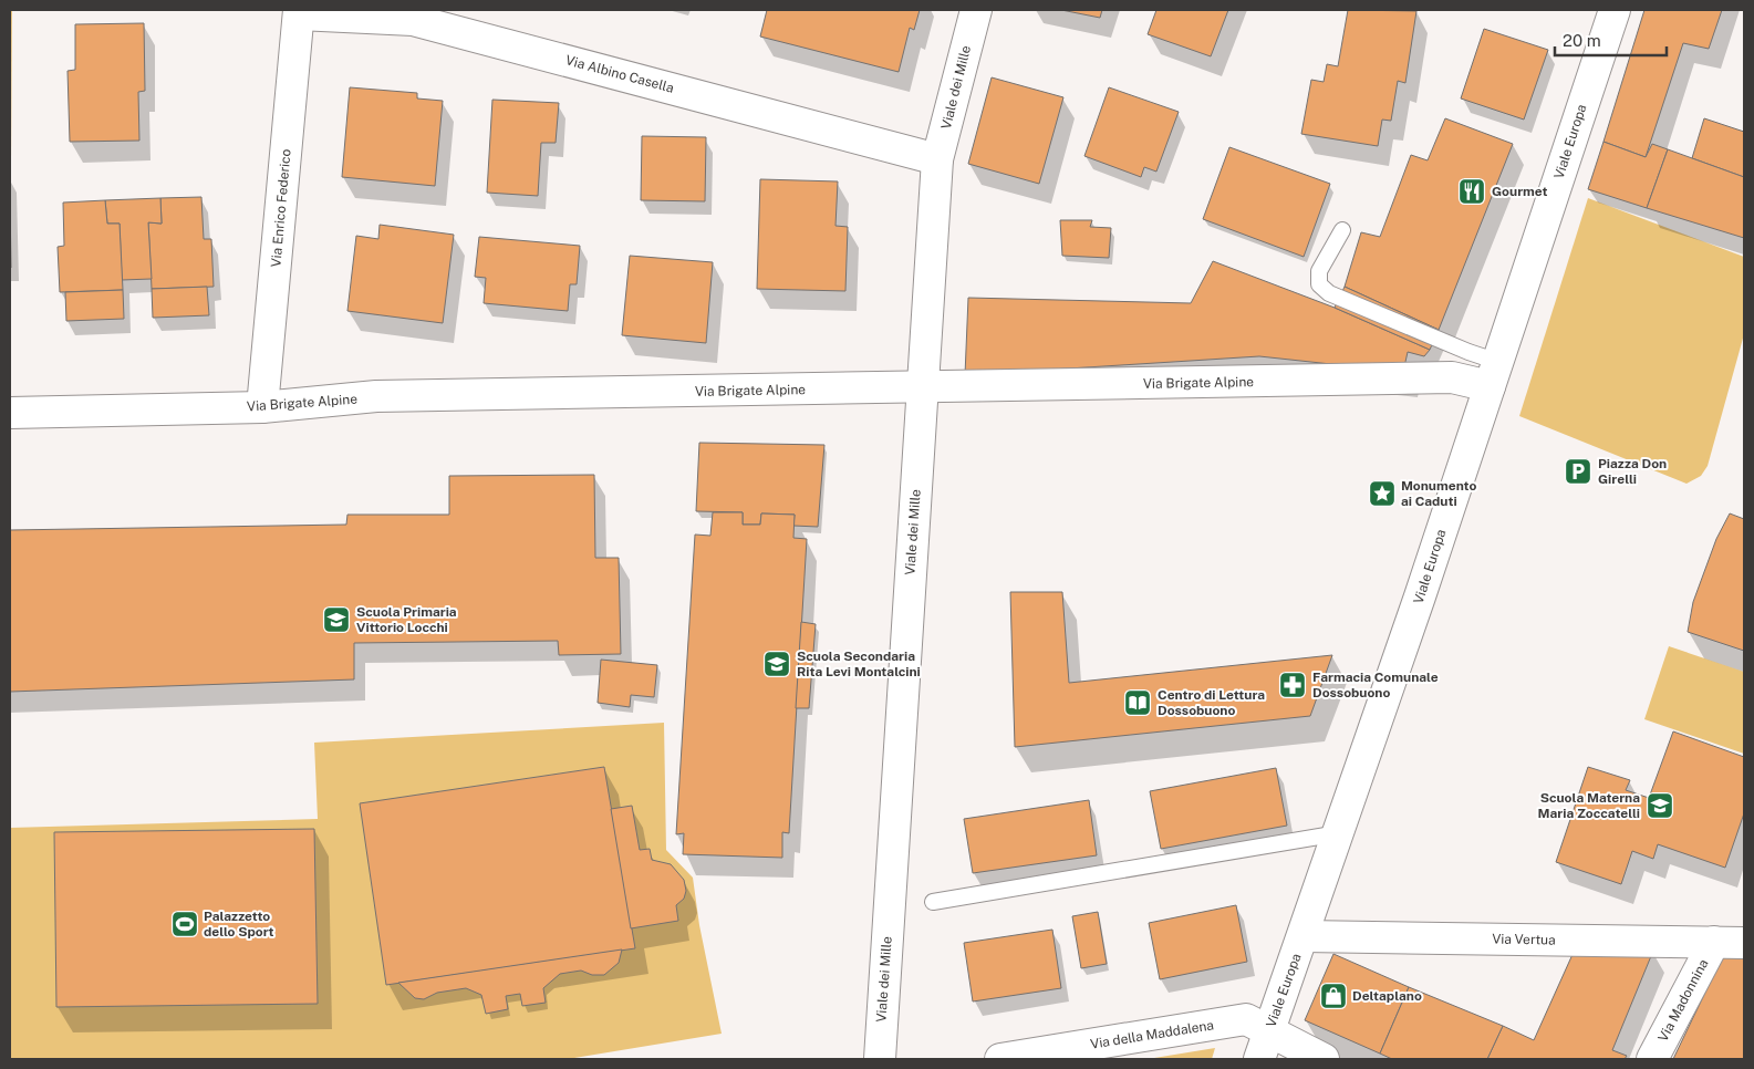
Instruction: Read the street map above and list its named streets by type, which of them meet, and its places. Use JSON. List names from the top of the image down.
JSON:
{
  "streets": {
    "street": [
      "Via Albino Casella",
      "Viale dei Mille",
      "Viale Europa",
      "Via Enrico Federico",
      "Via Brigate Alpine",
      "Via Vertua",
      "Via Madonnina",
      "Via della Maddalena"
    ]
  },
  "crossings": [
    ["Via Albino Casella", "Viale dei Mille"],
    ["Via Albino Casella", "Via Enrico Federico"],
    ["Viale dei Mille", "Via Brigate Alpine"],
    ["Viale Europa", "Via Brigate Alpine"],
    ["Viale Europa", "Via Vertua"],
    ["Viale Europa", "Via della Maddalena"],
    ["Via Enrico Federico", "Via Brigate Alpine"],
    ["Via Vertua", "Via Madonnina"]
  ],
  "places": {
    "restaurant": ["Gourmet"],
    "parking": ["Piazza Don Girelli"],
    "place": ["Monumento ai Caduti"],
    "school or university": ["Scuola Primaria Vittorio Locchi", "Scuola Secondaria Rita Levi Montalcini", "Scuola Materna Maria Zoccatelli"],
    "pharmacy": ["Farmacia Comunale Dossobuono"],
    "library": ["Centro di Lettura Dossobuono"],
    "sports": ["Palazzetto dello Sport"],
    "shop": ["Deltaplano"]
  },
  "scale_bar": "20 m"
}
